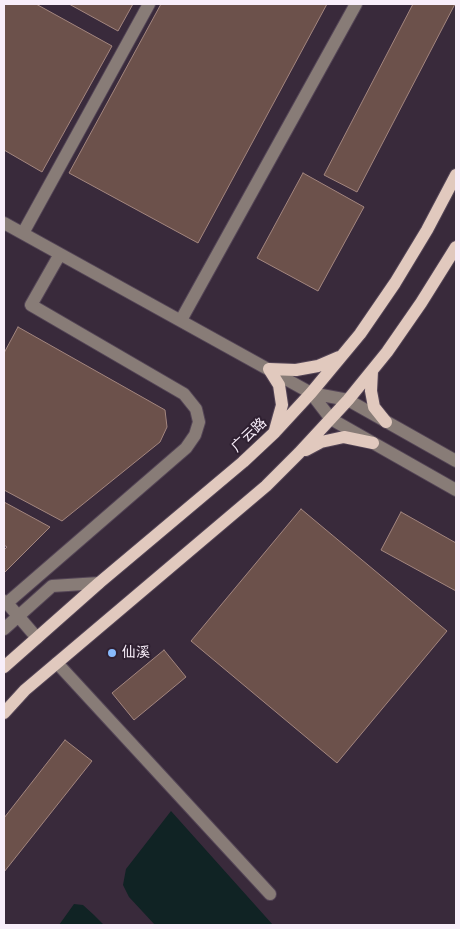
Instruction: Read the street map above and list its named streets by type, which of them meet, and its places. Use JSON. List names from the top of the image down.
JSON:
{
  "streets": {
    "main road": ["广云路"]
  },
  "places": ["仙溪"]
}
